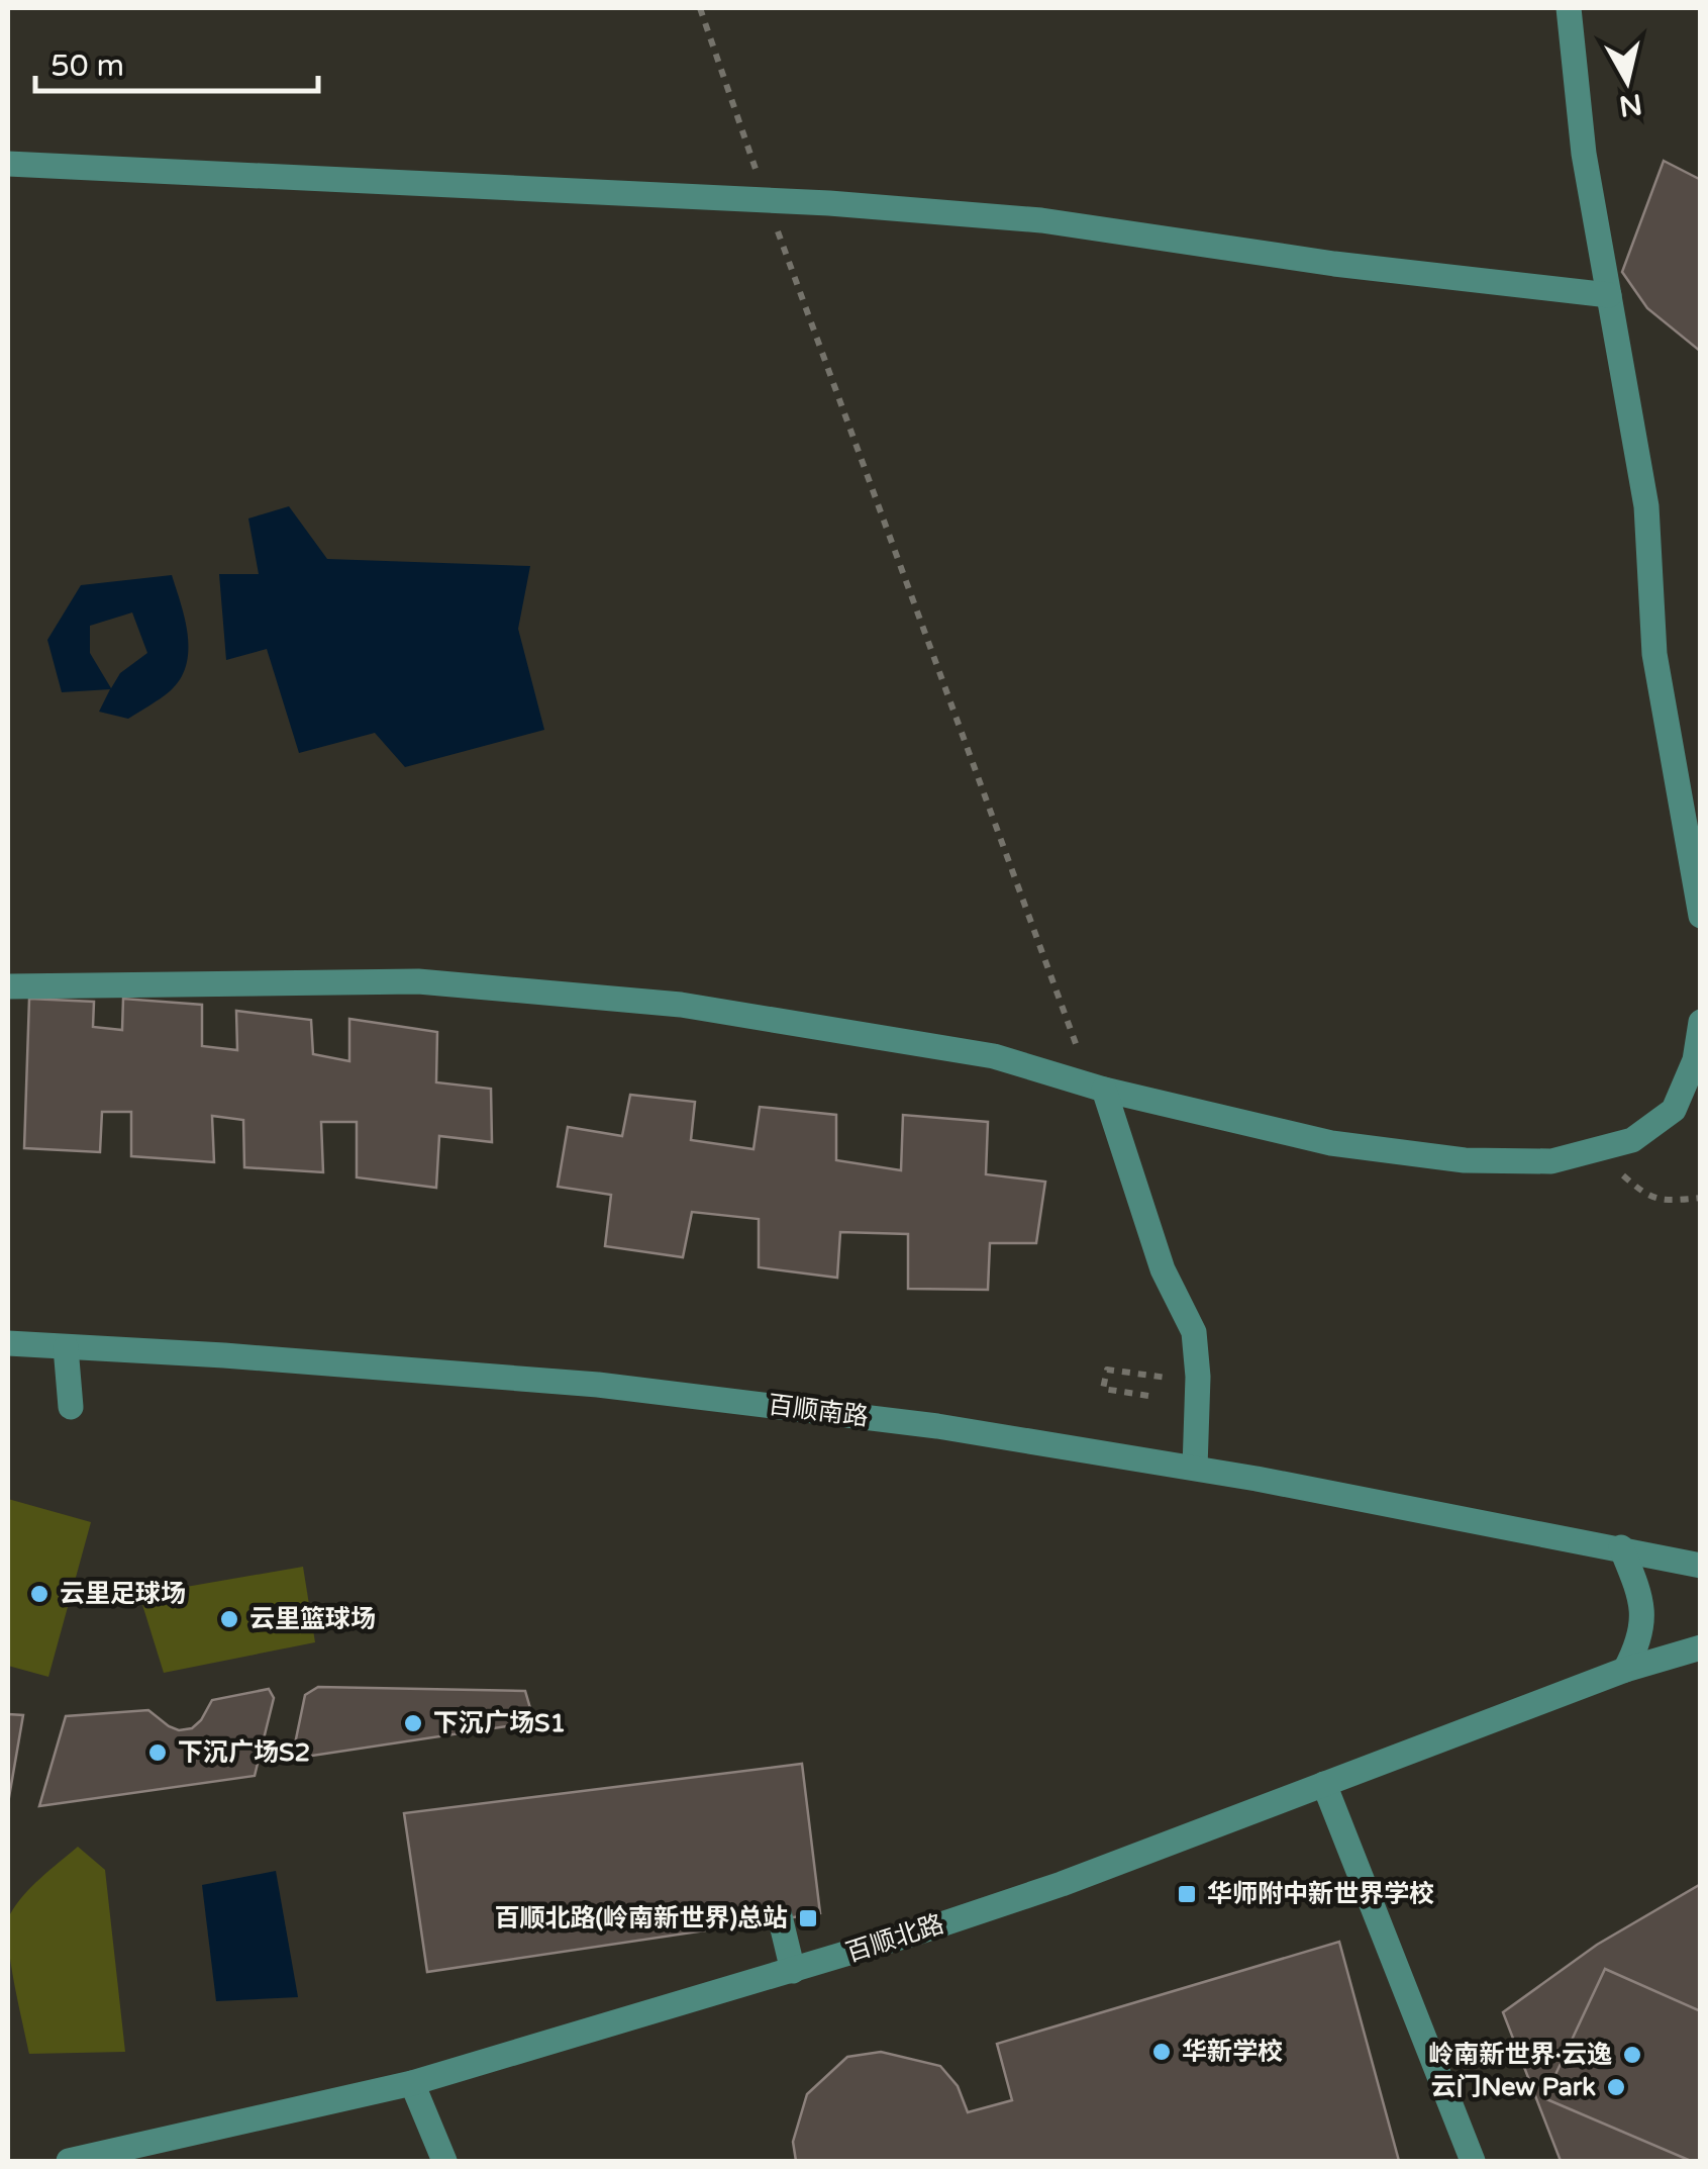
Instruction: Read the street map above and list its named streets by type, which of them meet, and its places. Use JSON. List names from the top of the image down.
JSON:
{
  "streets": {
    "street": ["百顺南路", "百顺北路"]
  },
  "places": {
    "other": [
      "云里足球场",
      "云里篮球场",
      "下沉广场S1",
      "下沉广场S2",
      "华新学校",
      "岭南新世界·云逸",
      "云门New Park"
    ],
    "transit": ["华师附中新世界学校", "百顺北路(岭南新世界)总站"]
  },
  "scale_bar": "50 m",
  "north": "bottom"
}
